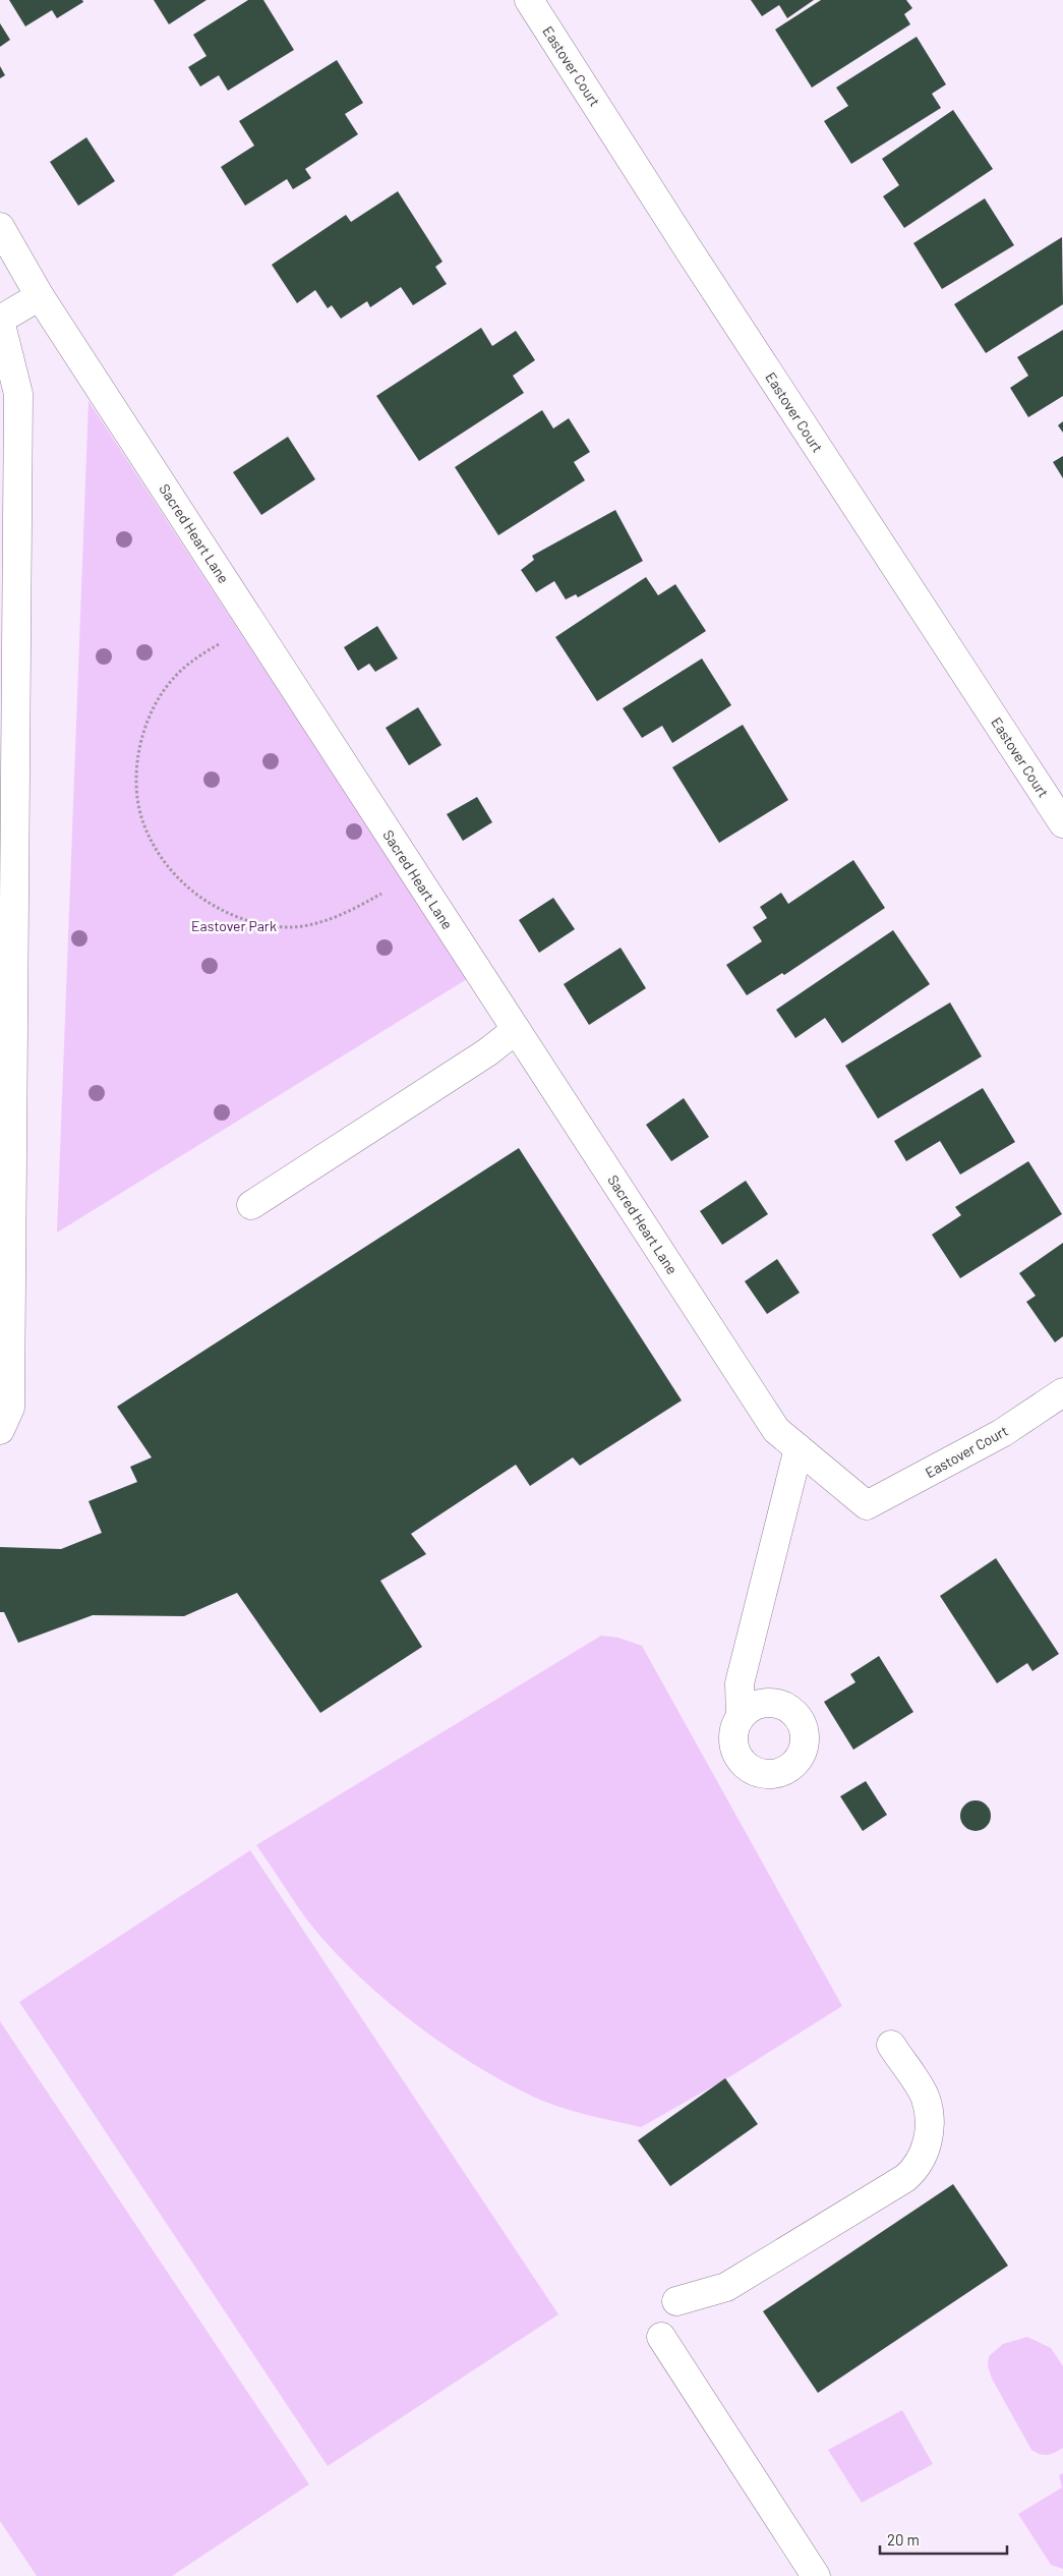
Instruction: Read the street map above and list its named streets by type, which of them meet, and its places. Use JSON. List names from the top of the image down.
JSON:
{
  "streets": {
    "street": ["Eastover Court", "Sacred Heart Lane"]
  },
  "crossings": [
    ["Eastover Court", "Sacred Heart Lane"]
  ],
  "parks": ["Eastover Park"],
  "scale_bar": "20 m"
}
